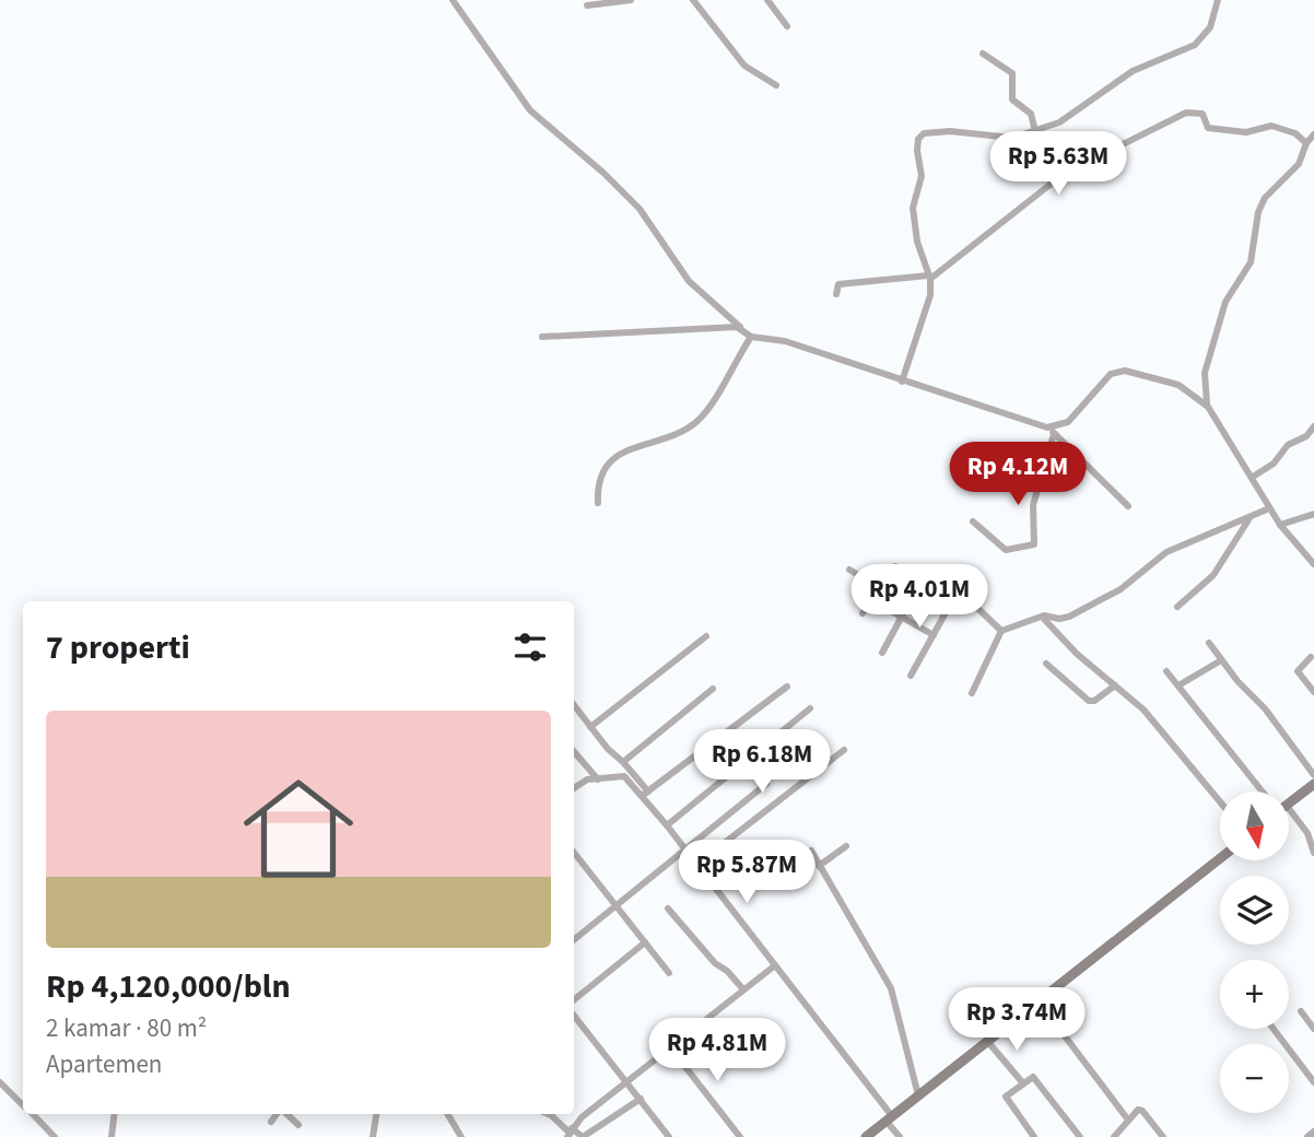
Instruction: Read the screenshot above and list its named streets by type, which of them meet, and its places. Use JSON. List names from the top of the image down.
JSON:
{
  "north": "bottom",
  "page": {
    "price": [
      "Rp 5.63M",
      "Rp 4.12M",
      "Rp 4.01M",
      "Rp 6.18M",
      "Rp 5.87M",
      "Rp 3.74M",
      "Rp 4.81M"
    ],
    "heading": "7 properti",
    "list": [
      {
        "name": "Rp 4,120,000/bln",
        "note": "2 kamar · 80 m² · Apartemen"
      }
    ],
    "map_buttons": ["+", "−"]
  }
}
